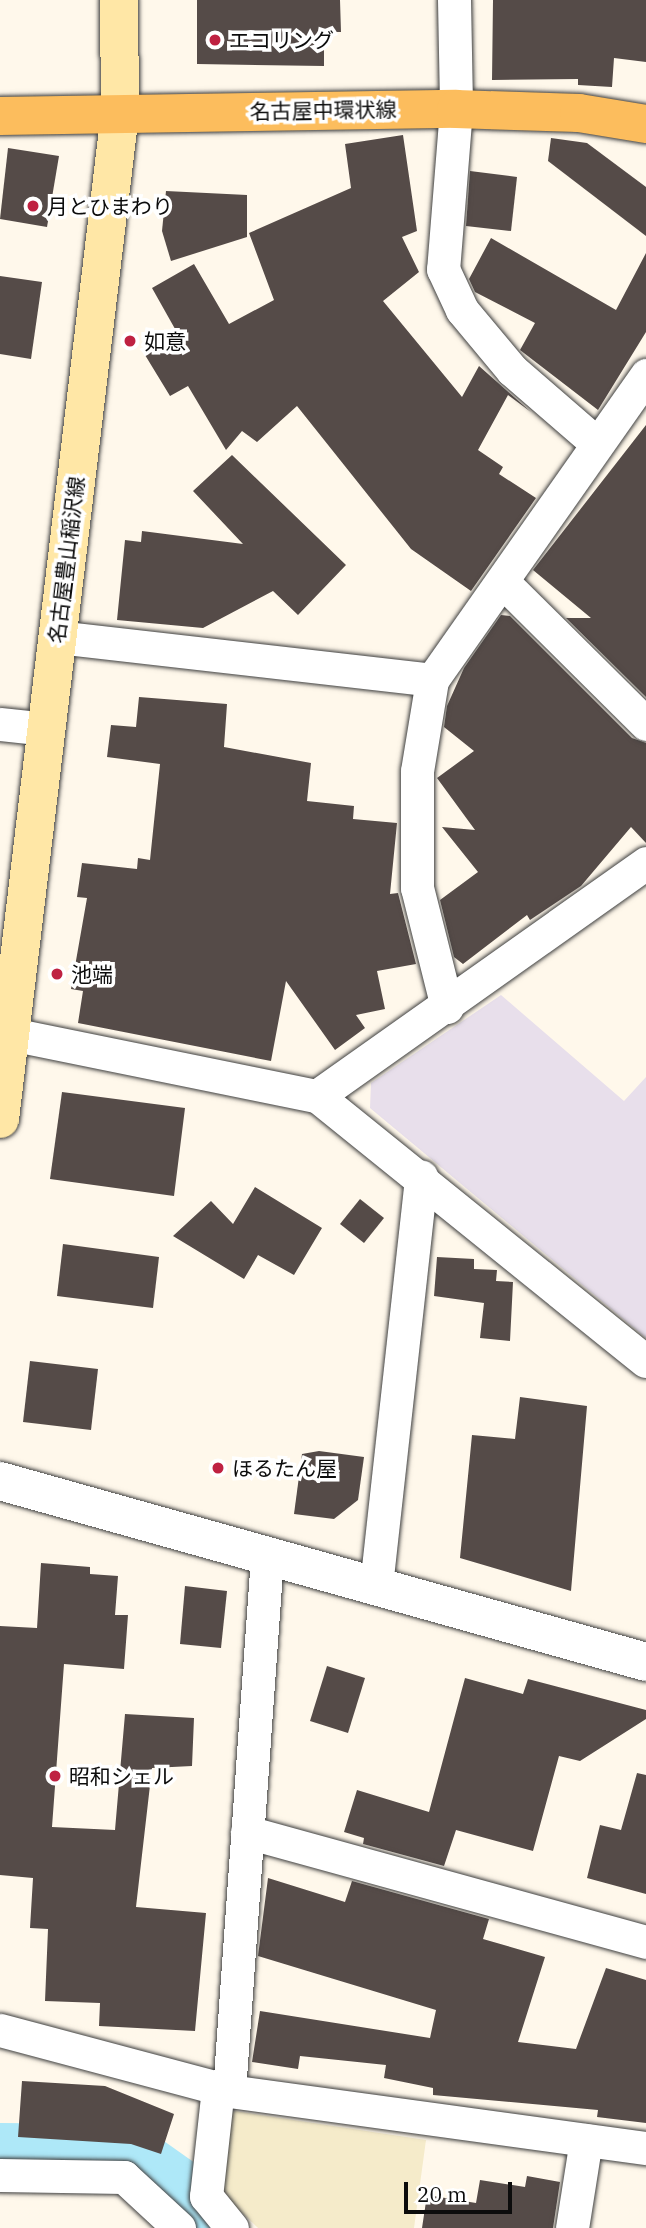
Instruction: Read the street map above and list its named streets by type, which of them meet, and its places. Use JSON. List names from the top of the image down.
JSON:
{
  "streets": {
    "main road": ["名古屋中環状線", "名古屋豊山稲沢線"]
  },
  "crossings": [
    ["名古屋中環状線", "名古屋豊山稲沢線"]
  ],
  "places": [
    "エコリング",
    "月とひまわり",
    "如意",
    "池端",
    "ほるたん屋",
    "昭和シェル"
  ],
  "scale_bar": "20 m"
}
